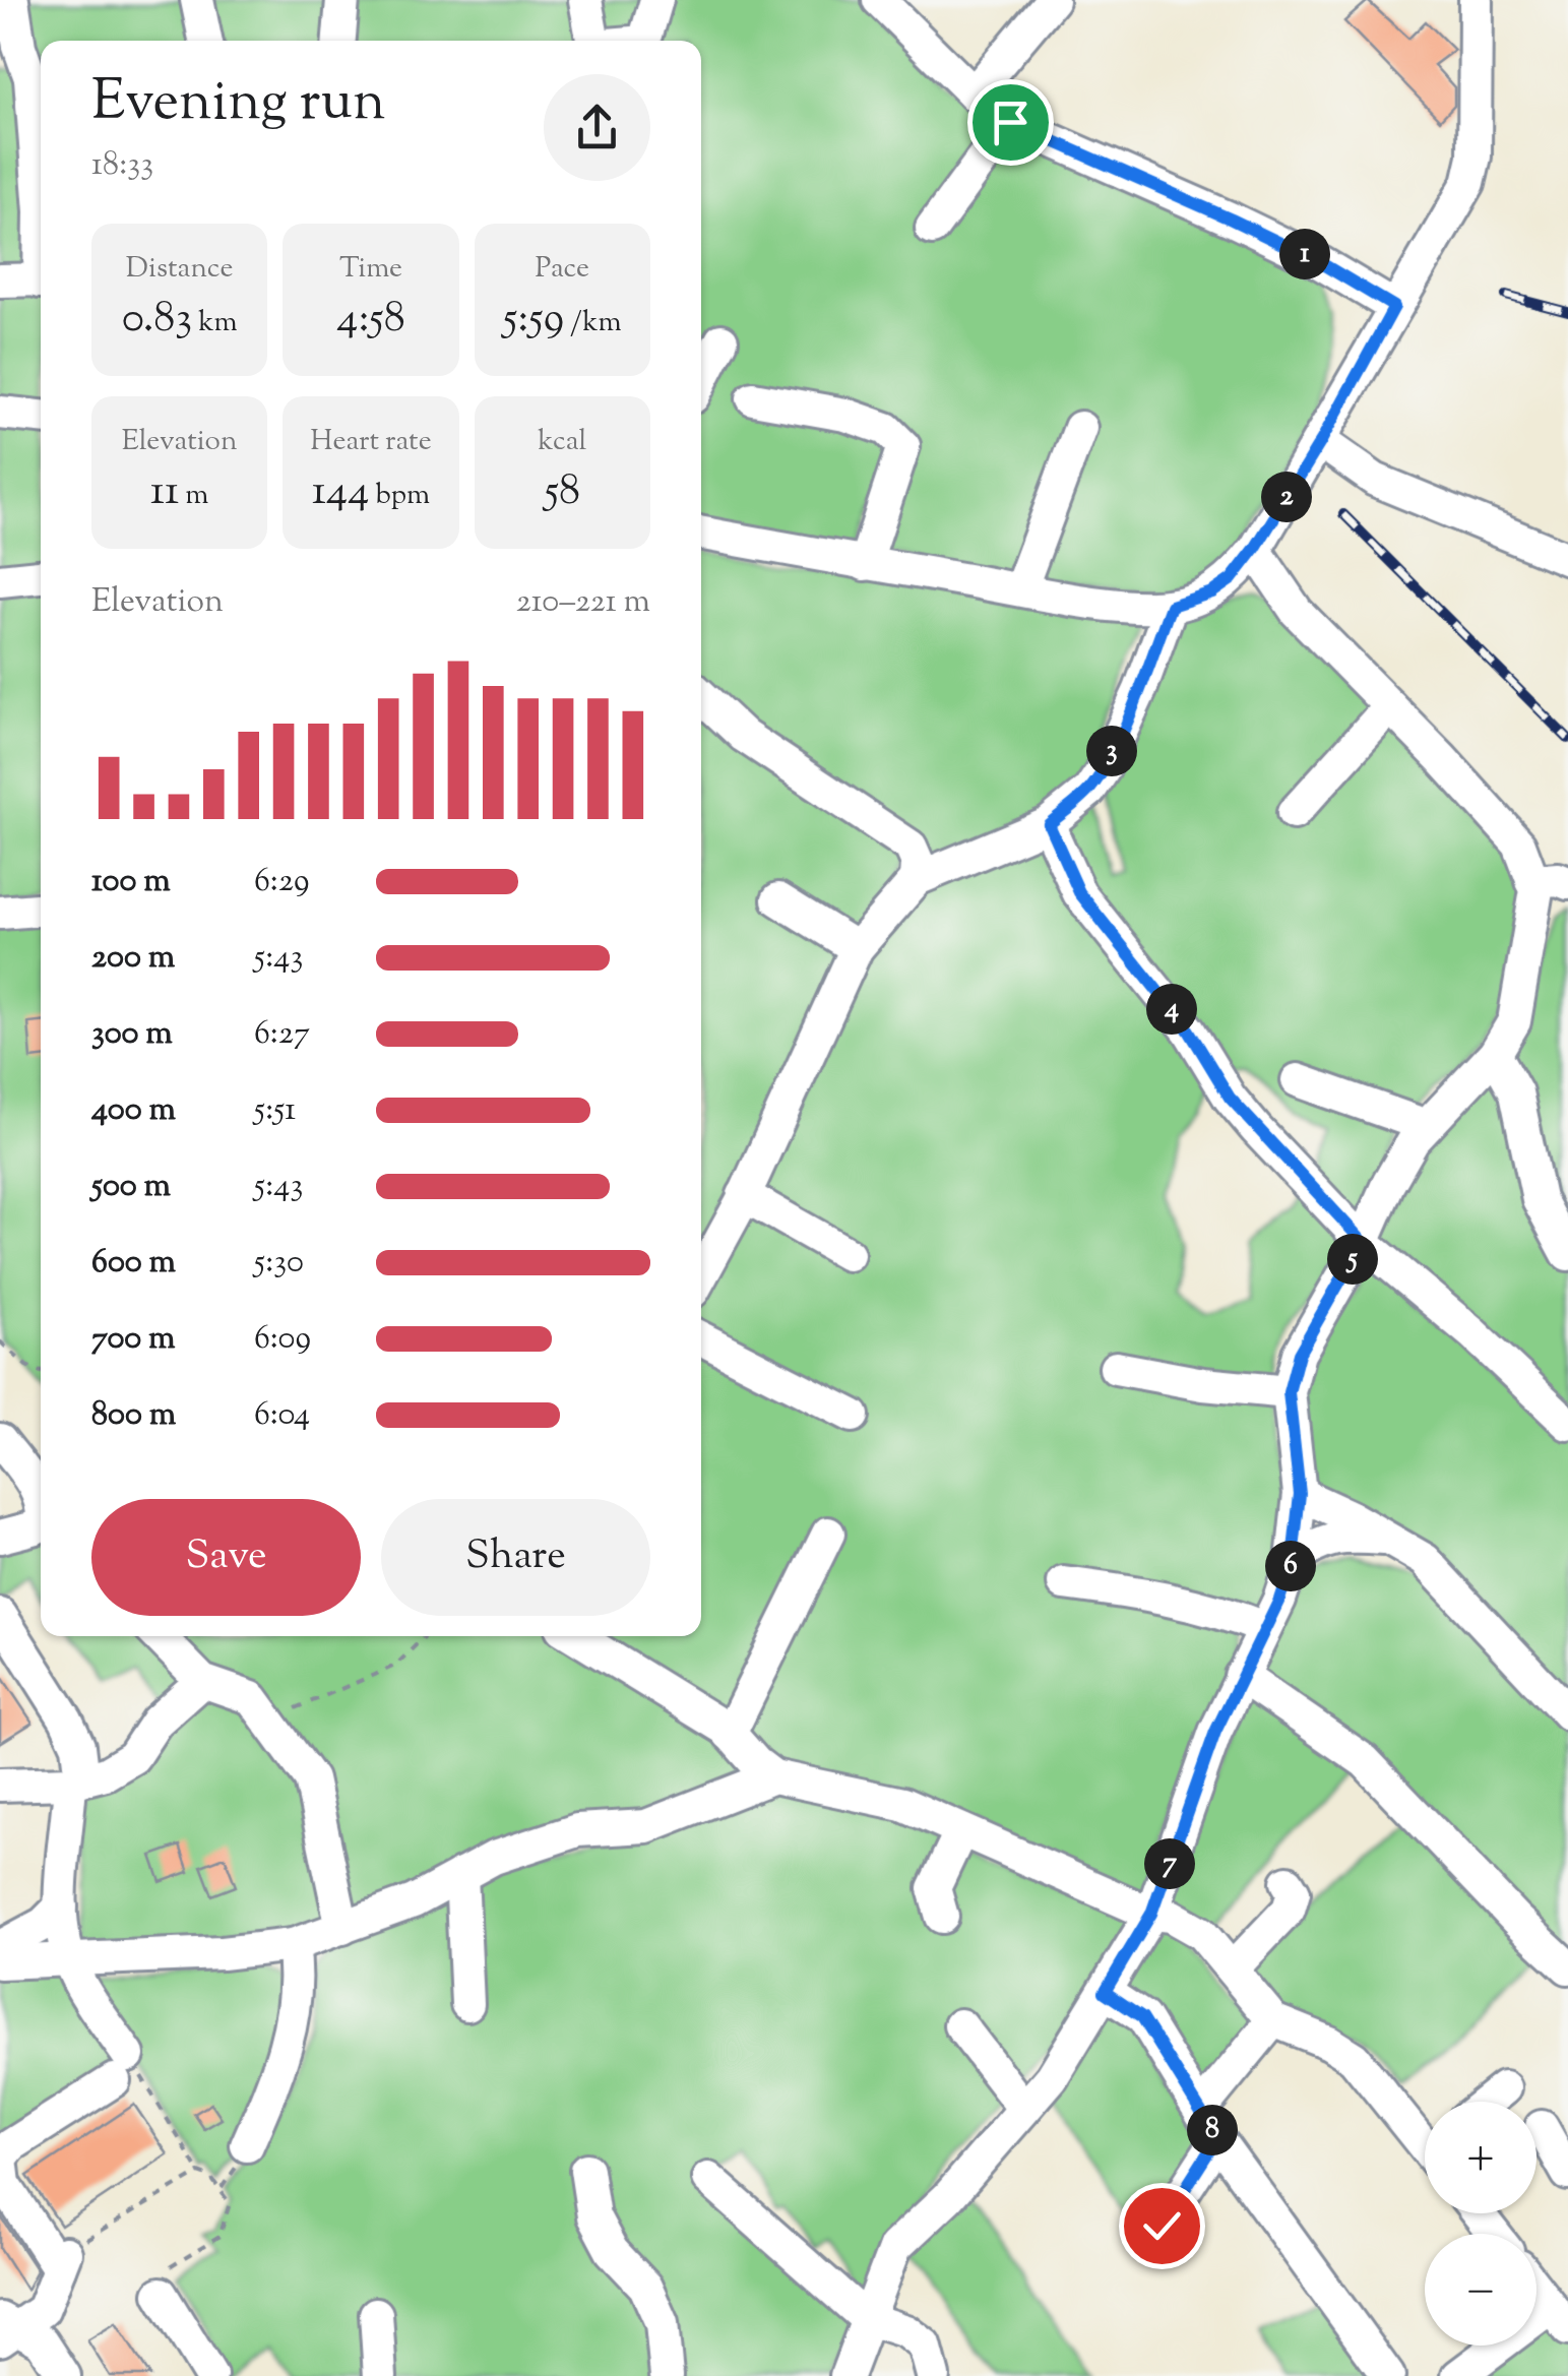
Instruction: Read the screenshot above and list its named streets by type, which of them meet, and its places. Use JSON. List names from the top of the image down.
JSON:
{
  "page": {
    "heading": ["Evening run", "18:33"],
    "stats": [
      ["Distance", "0.83 km"],
      ["Time", "4:58"],
      ["Pace", "5:59 /km"],
      ["Elevation", "11 m"],
      ["Heart rate", "144 bpm"],
      ["kcal", "58"]
    ],
    "pins": [
      "1",
      "2",
      "3",
      "4",
      "5",
      "6",
      "7",
      "8"
    ],
    "chart": ["Elevation", "210–221 m"],
    "list": [
      {
        "name": "100 m",
        "note": "6:29"
      },
      {
        "name": "200 m",
        "note": "5:43"
      },
      {
        "name": "300 m",
        "note": "6:27"
      },
      {
        "name": "400 m",
        "note": "5:51"
      },
      {
        "name": "500 m",
        "note": "5:43"
      },
      {
        "name": "600 m",
        "note": "5:30"
      },
      {
        "name": "700 m",
        "note": "6:09"
      },
      {
        "name": "800 m",
        "note": "6:04"
      }
    ],
    "buttons": ["Save", "Share"],
    "map_buttons": ["+", "−"]
  }
}
